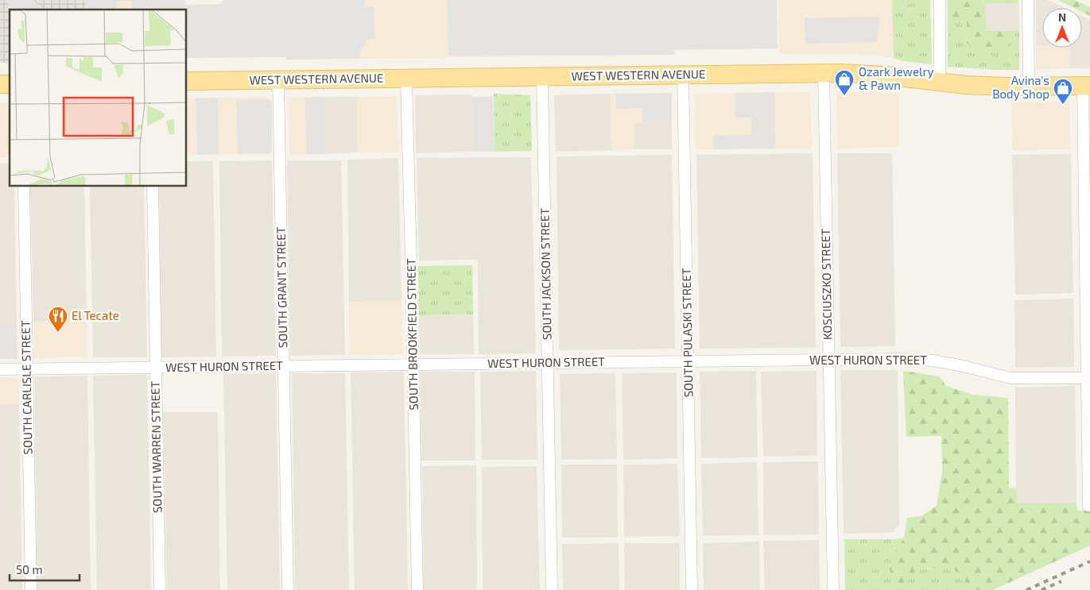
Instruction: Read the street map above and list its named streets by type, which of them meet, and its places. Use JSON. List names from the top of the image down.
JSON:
{
  "streets": {
    "main road": ["WEST WESTERN AVENUE"],
    "street": [
      "SOUTH JACKSON STREET",
      "KOSCIUSZKO STREET",
      "SOUTH GRANT STREET",
      "SOUTH PULASKI STREET",
      "SOUTH BROOKFIELD STREET",
      "WEST HURON STREET",
      "SOUTH CARLISLE STREET",
      "SOUTH WARREN STREET"
    ]
  },
  "crossings": [
    ["WEST WESTERN AVENUE", "SOUTH JACKSON STREET"],
    ["WEST WESTERN AVENUE", "KOSCIUSZKO STREET"],
    ["WEST WESTERN AVENUE", "SOUTH GRANT STREET"],
    ["WEST WESTERN AVENUE", "SOUTH PULASKI STREET"],
    ["WEST WESTERN AVENUE", "SOUTH BROOKFIELD STREET"],
    ["SOUTH JACKSON STREET", "WEST HURON STREET"],
    ["KOSCIUSZKO STREET", "WEST HURON STREET"],
    ["SOUTH GRANT STREET", "WEST HURON STREET"],
    ["SOUTH PULASKI STREET", "WEST HURON STREET"],
    ["SOUTH BROOKFIELD STREET", "WEST HURON STREET"],
    ["WEST HURON STREET", "SOUTH CARLISLE STREET"],
    ["WEST HURON STREET", "SOUTH WARREN STREET"]
  ],
  "places": {
    "shop": ["Ozark Jewelry & Pawn", "Avina's Body Shop"],
    "restaurant": ["El Tecate"]
  },
  "scale_bar": "50 m",
  "north": "top"
}
